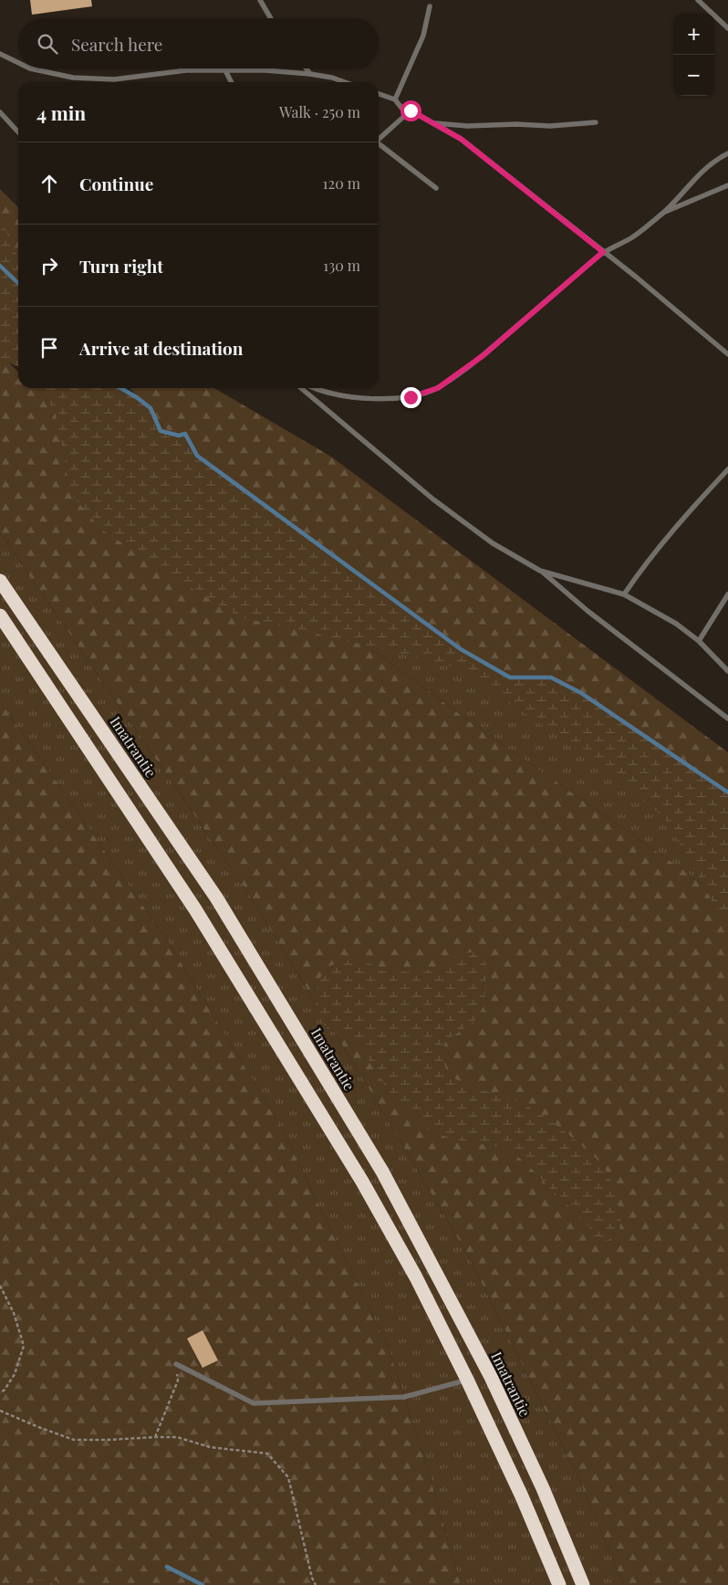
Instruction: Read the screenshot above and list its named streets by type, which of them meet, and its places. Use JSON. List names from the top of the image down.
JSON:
{
  "streets": {
    "highway": ["Imatrantie"]
  },
  "page": {
    "map_buttons": ["+", "−"],
    "search": "Search here",
    "heading": ["4 min", "Walk · 250 m"],
    "list": [
      ["Continue", "120 m"],
      ["Turn right", "130 m"],
      "Arrive at destination"
    ]
  }
}
